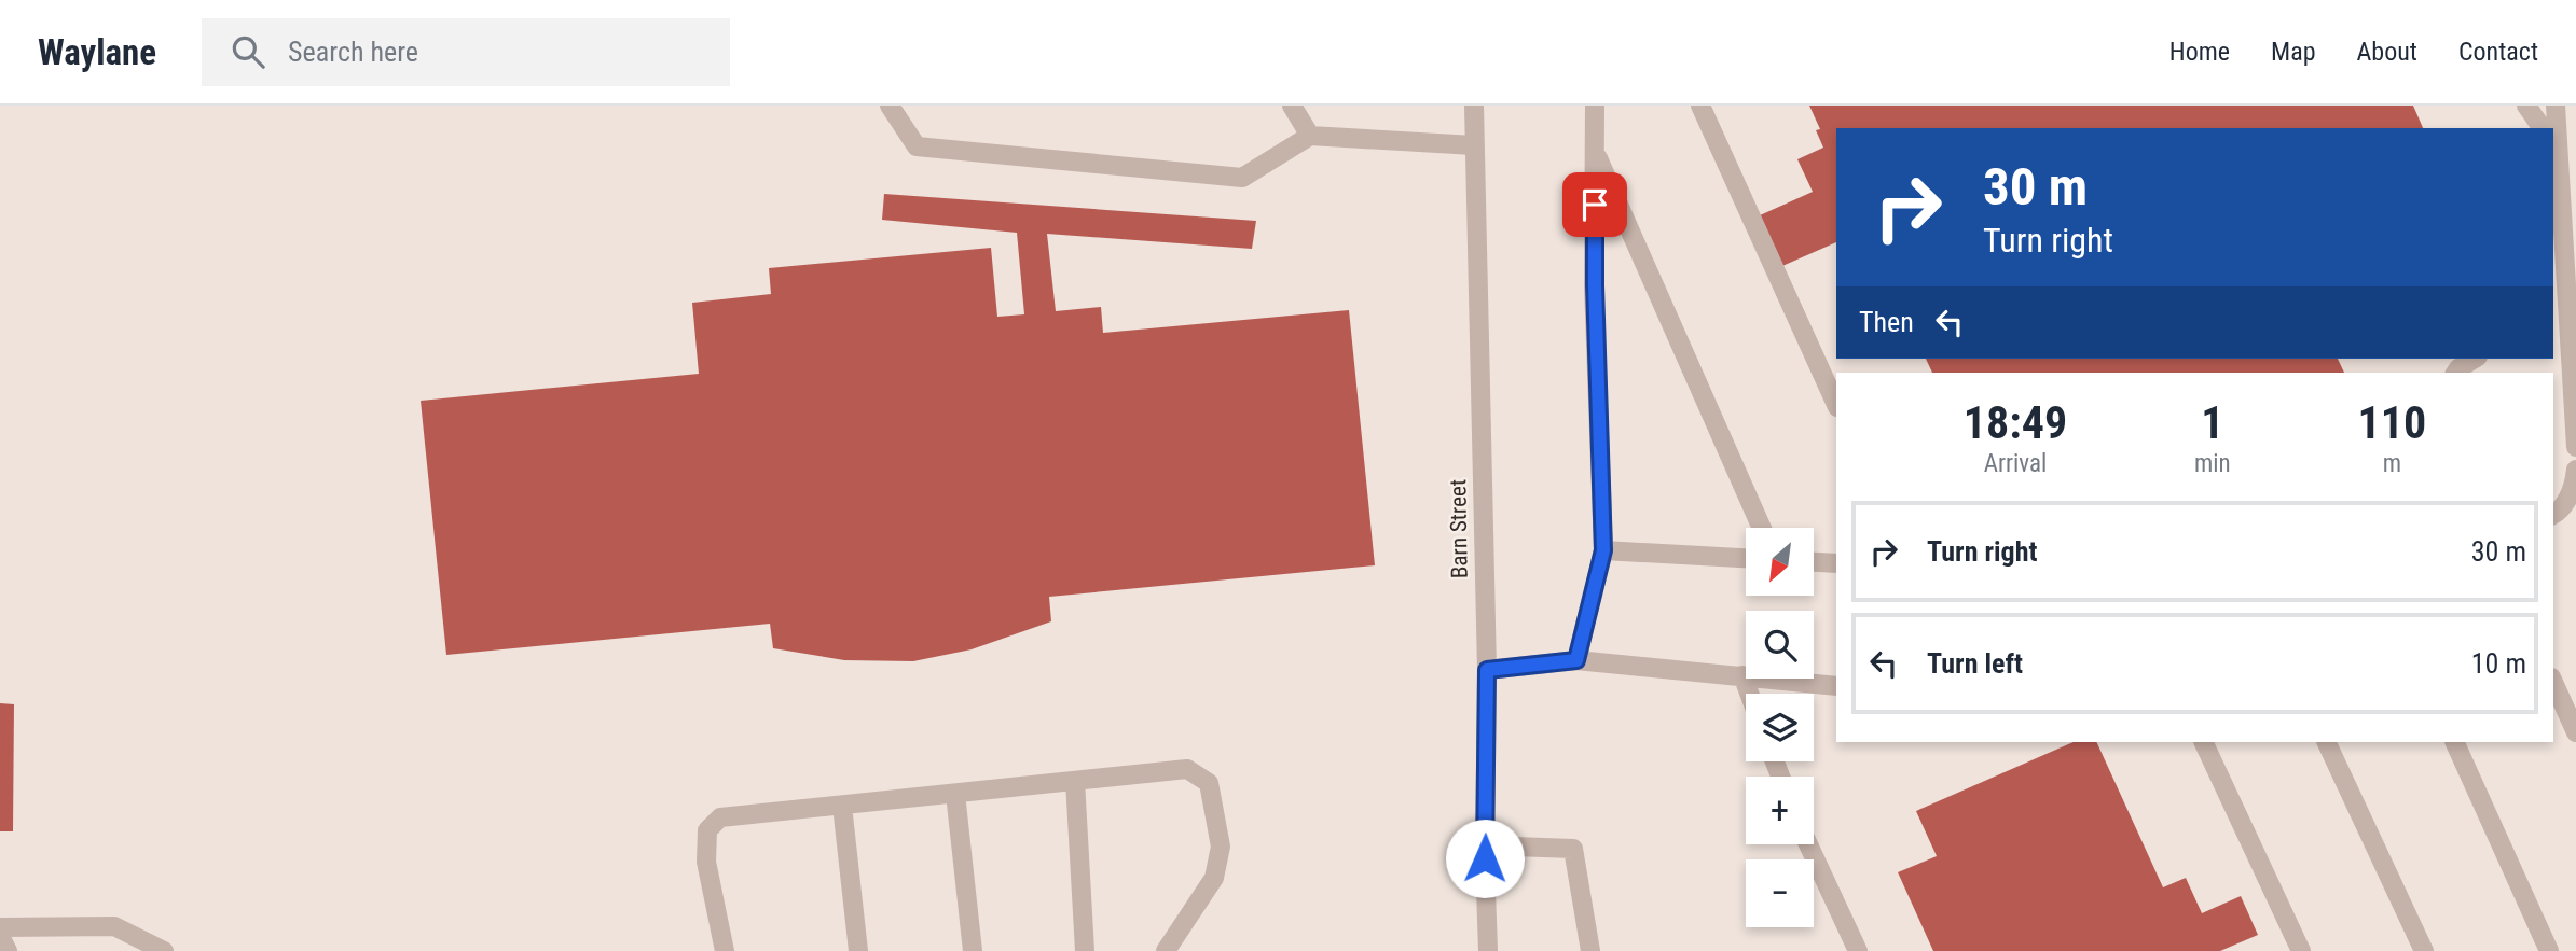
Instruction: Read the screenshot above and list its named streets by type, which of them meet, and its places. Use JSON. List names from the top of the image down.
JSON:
{
  "streets": {
    "street": ["Barn Street"]
  },
  "north": "bottom left",
  "page": {
    "header": "Waylane",
    "search": "Search here",
    "nav": [
      "Home",
      "Map",
      "About",
      "Contact"
    ],
    "turn": ["30 m", "Turn right"],
    "then": "Then",
    "eta": [
      "18:49",
      "Arrival",
      "1",
      "min",
      "110",
      "m"
    ],
    "list": [
      {
        "name": "Turn right",
        "value": "30 m"
      },
      {
        "name": "Turn left",
        "value": "10 m"
      }
    ],
    "map_buttons": ["+", "−"]
  }
}
